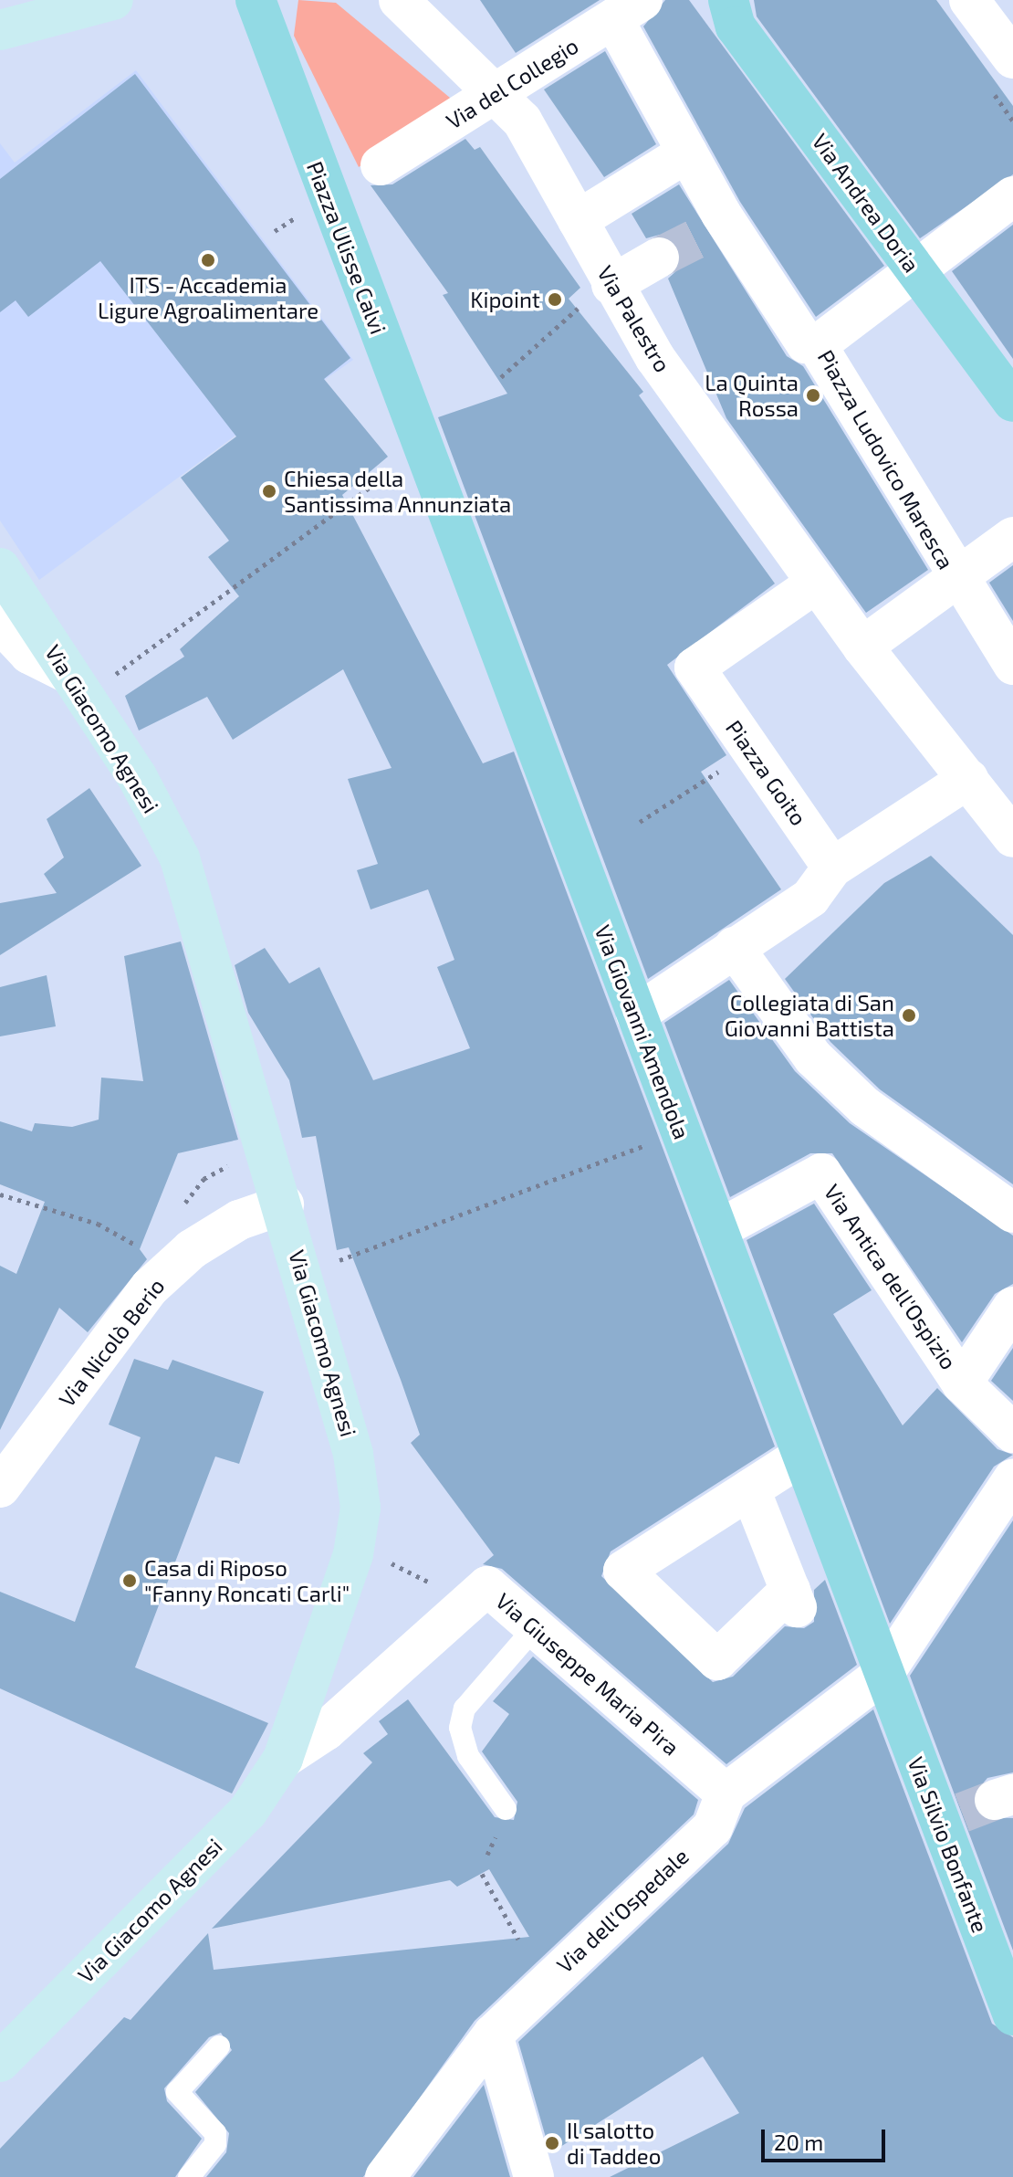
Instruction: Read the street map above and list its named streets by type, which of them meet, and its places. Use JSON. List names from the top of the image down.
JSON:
{
  "streets": {
    "main road": [
      "Via Andrea Doria",
      "Piazza Ulisse Calvi",
      "Via Giacomo Agnesi",
      "Via Giovanni Amendola",
      "Via Silvio Bonfante"
    ],
    "street": [
      "Via del Collegio",
      "Via Palestro",
      "Piazza Ludovico Maresca",
      "Piazza Goito",
      "Via Antica dell'Ospizio",
      "Via Nicolò Berio",
      "Via Giuseppe Maria Pira",
      "Via dell'Ospedale"
    ]
  },
  "crossings": [
    ["Via del Collegio", "Via Palestro"],
    ["Via Andrea Doria", "Piazza Ludovico Maresca"],
    ["Piazza Ulisse Calvi", "Via Giovanni Amendola"],
    ["Via Palestro", "Piazza Goito"],
    ["Via Giacomo Agnesi", "Via Nicolò Berio"],
    ["Via Giacomo Agnesi", "Via Giuseppe Maria Pira"],
    ["Via Giovanni Amendola", "Via Antica dell'Ospizio"],
    ["Via Giovanni Amendola", "Via Silvio Bonfante"],
    ["Via Giuseppe Maria Pira", "Via dell'Ospedale"]
  ],
  "places": [
    "ITS - Accademia Ligure Agroalimentare",
    "Kipoint",
    "La Quinta Rossa",
    "Chiesa della Santissima Annunziata",
    "Collegiata di San Giovanni Battista",
    "Casa di Riposo \"Fanny Roncati Carli\"",
    "Il salotto di Taddeo"
  ],
  "scale_bar": "20 m"
}
